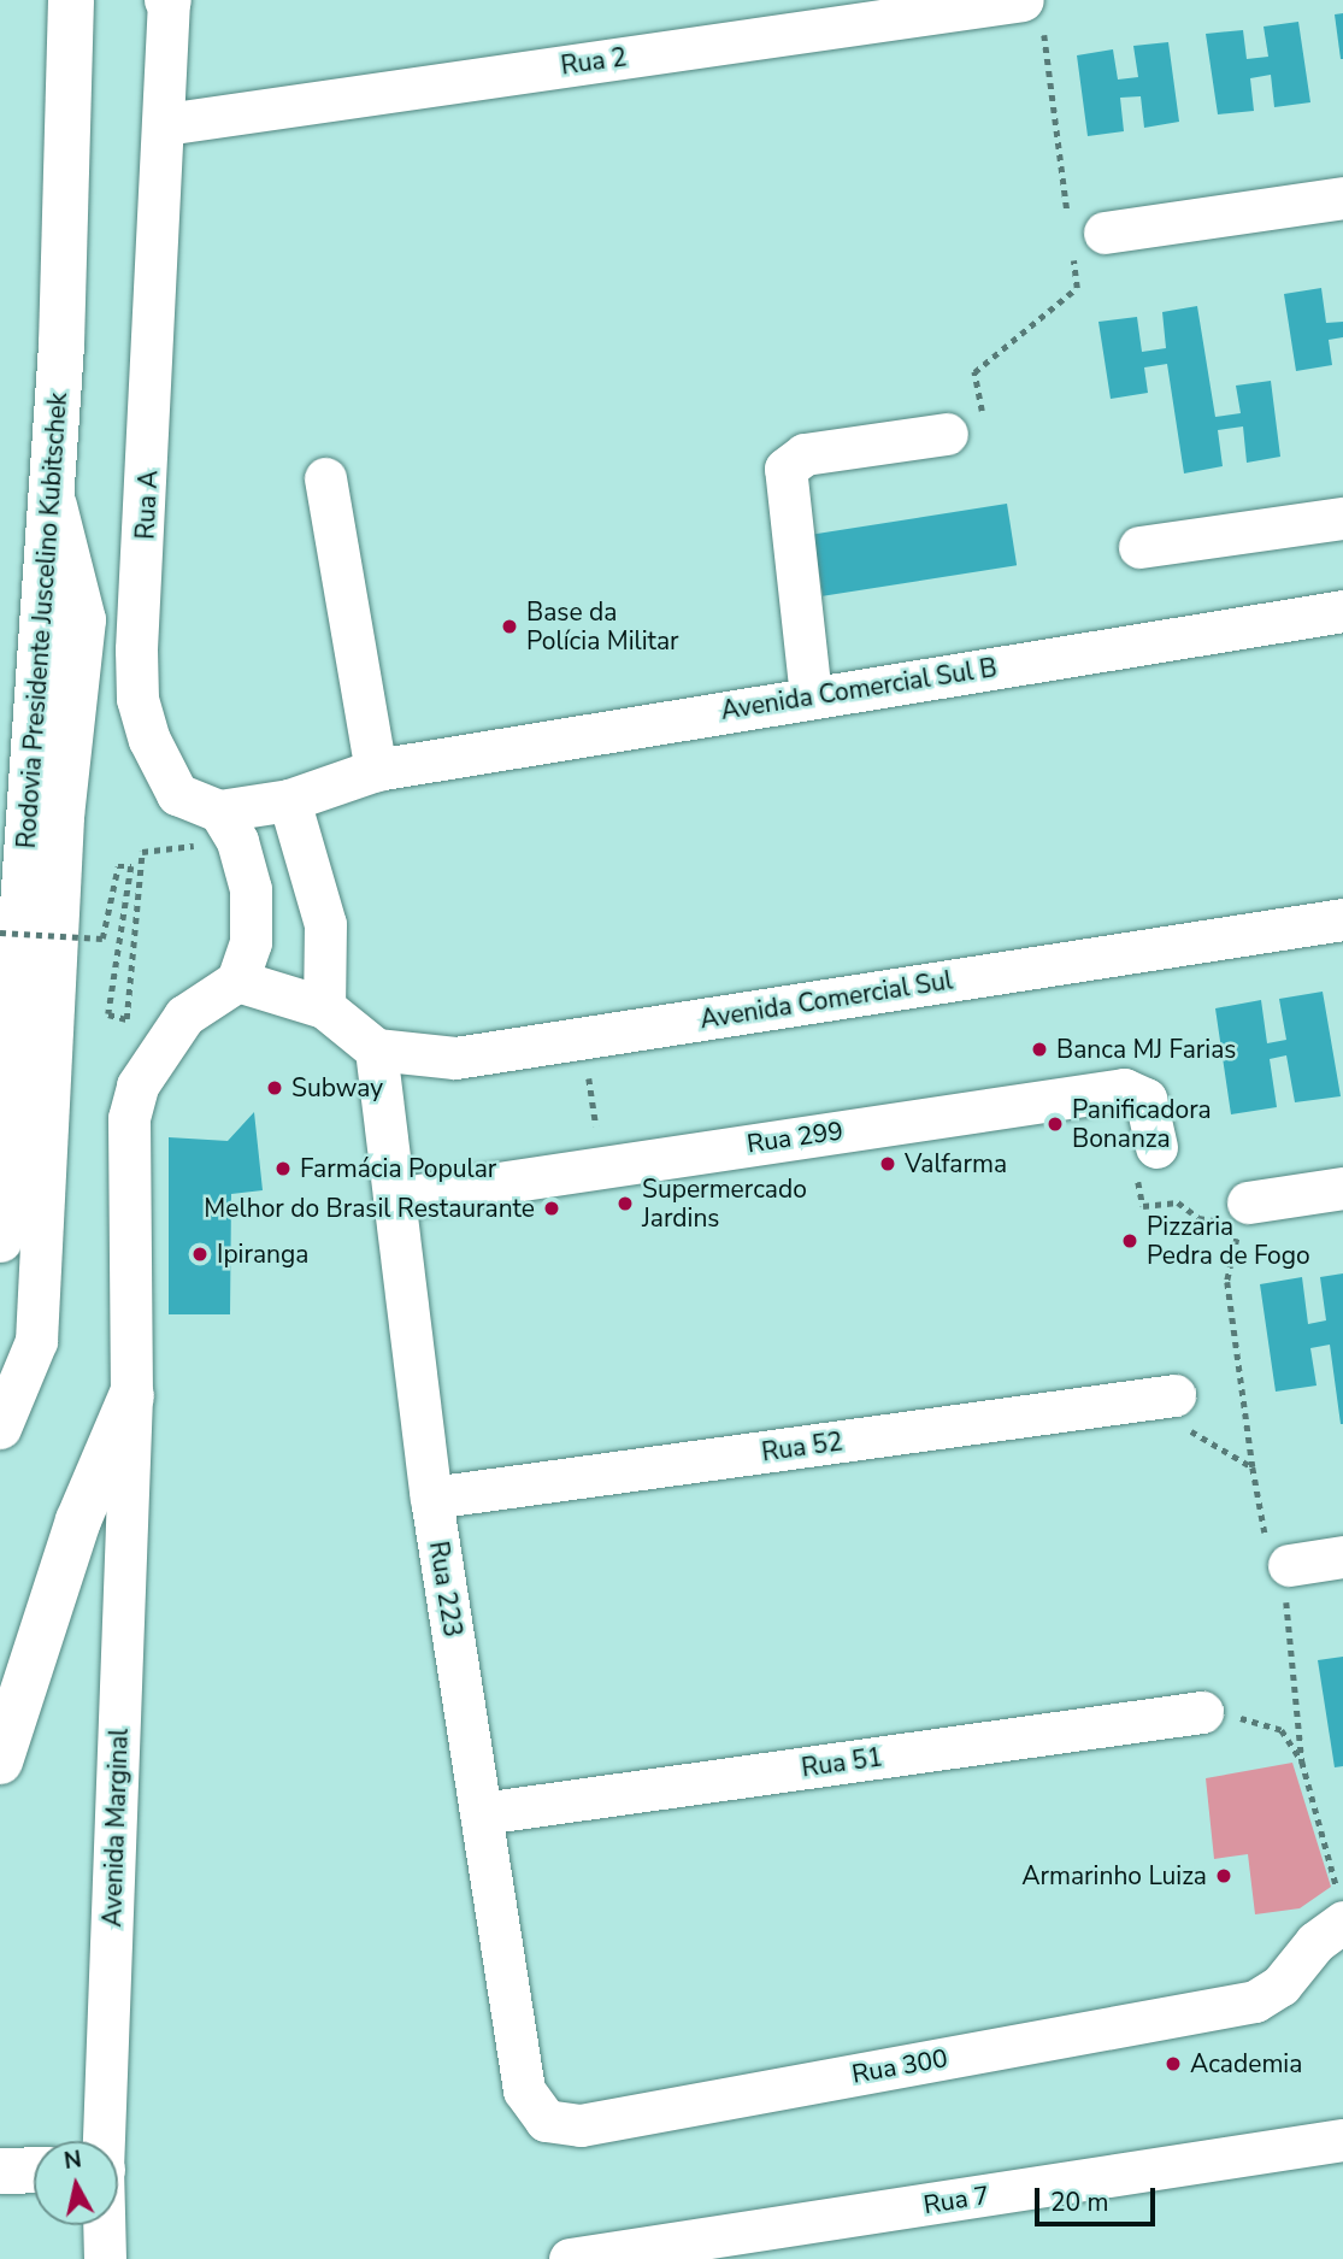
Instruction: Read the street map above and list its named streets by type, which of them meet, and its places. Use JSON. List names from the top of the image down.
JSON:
{
  "streets": {
    "highway": ["Rodovia Presidente Juscelino Kubitschek"],
    "street": [
      "Rua 2",
      "Rua A",
      "Avenida Comercial Sul B",
      "Avenida Comercial Sul",
      "Rua 299",
      "Rua 52",
      "Rua 223",
      "Rua 51",
      "Avenida Marginal",
      "Rua 300",
      "Rua 7"
    ]
  },
  "crossings": [
    ["Rua 2", "Rua A"],
    ["Avenida Comercial Sul", "Rua 223"],
    ["Rua 299", "Rua 223"],
    ["Rua 52", "Rua 223"],
    ["Rua 223", "Rua 51"],
    ["Rua 223", "Rua 300"]
  ],
  "places": [
    "Base da Polícia Militar",
    "Banca MJ Farias",
    "Subway",
    "Panificadora Bonanza",
    "Valfarma",
    "Farmácia Popular",
    "Supermercado Jardins",
    "Melhor do Brasil Restaurante",
    "Pizzaria Pedra de Fogo",
    "Ipiranga",
    "Armarinho Luiza",
    "Academia"
  ],
  "scale_bar": "20 m",
  "north": "top"
}
